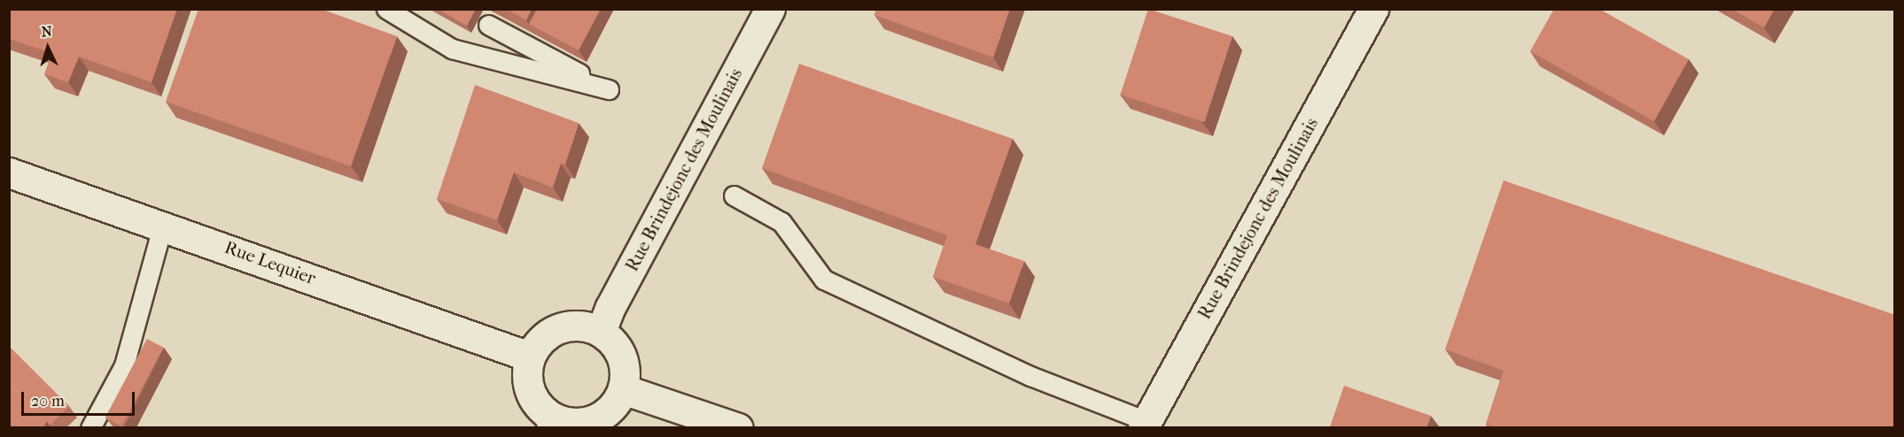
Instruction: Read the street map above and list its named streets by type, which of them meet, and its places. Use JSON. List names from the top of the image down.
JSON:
{
  "streets": {
    "street": ["Rue Brindejonc des Moulinais", "Rue Lequier"]
  },
  "crossings": [
    ["Rue Brindejonc des Moulinais", "Rue Lequier"]
  ],
  "scale_bar": "20 m",
  "north": "top"
}
